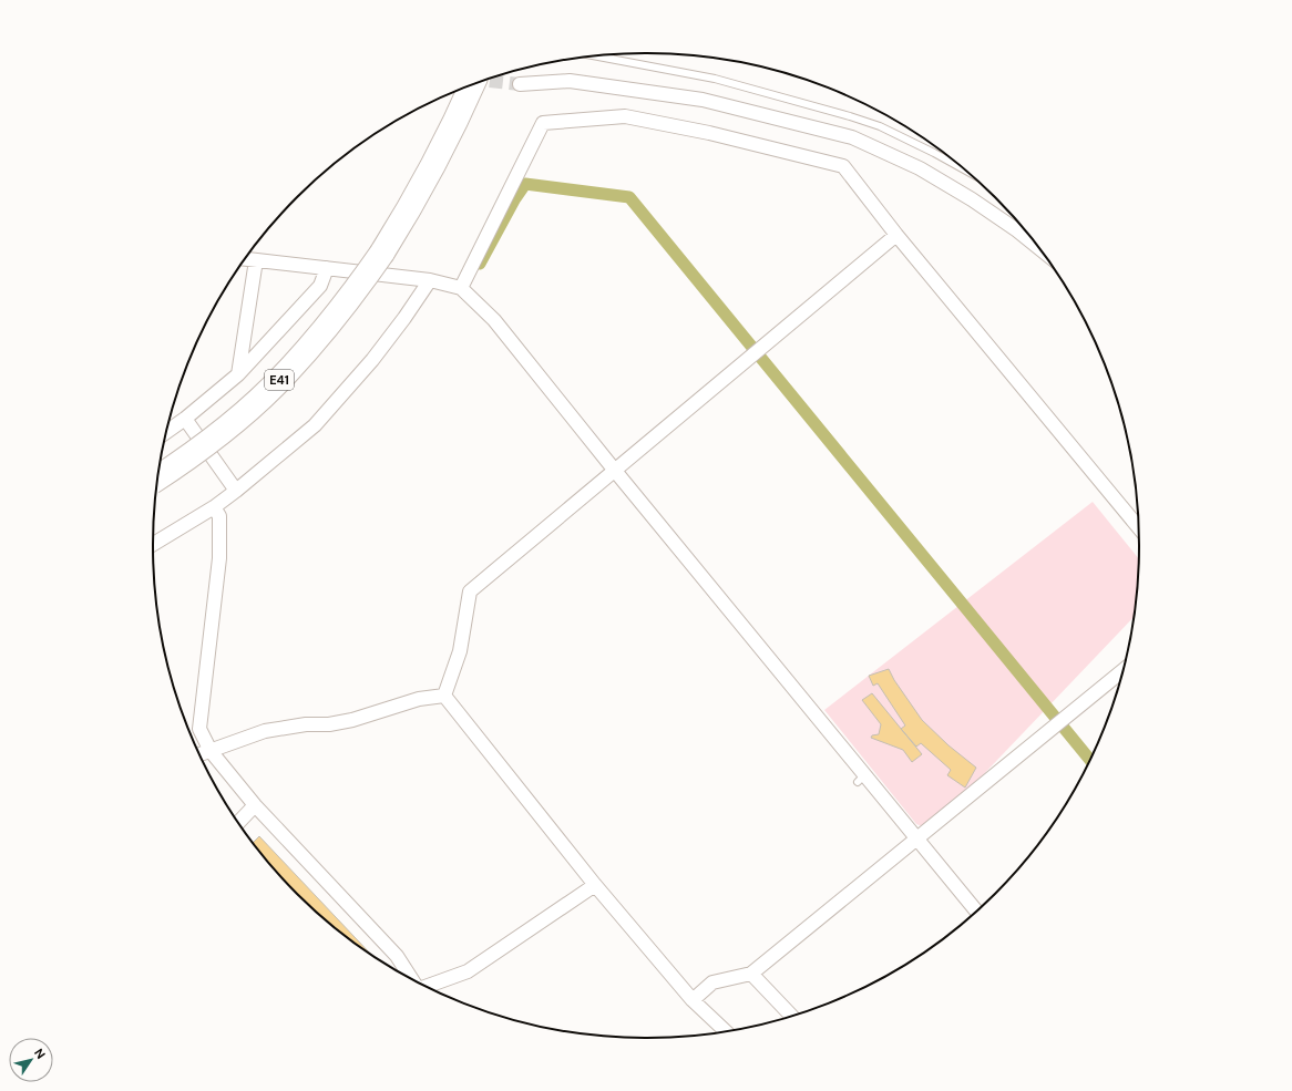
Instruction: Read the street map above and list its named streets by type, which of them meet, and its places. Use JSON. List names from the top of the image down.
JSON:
{
  "streets": {
    "highway": ["E41"]
  },
  "north": "top right"
}
